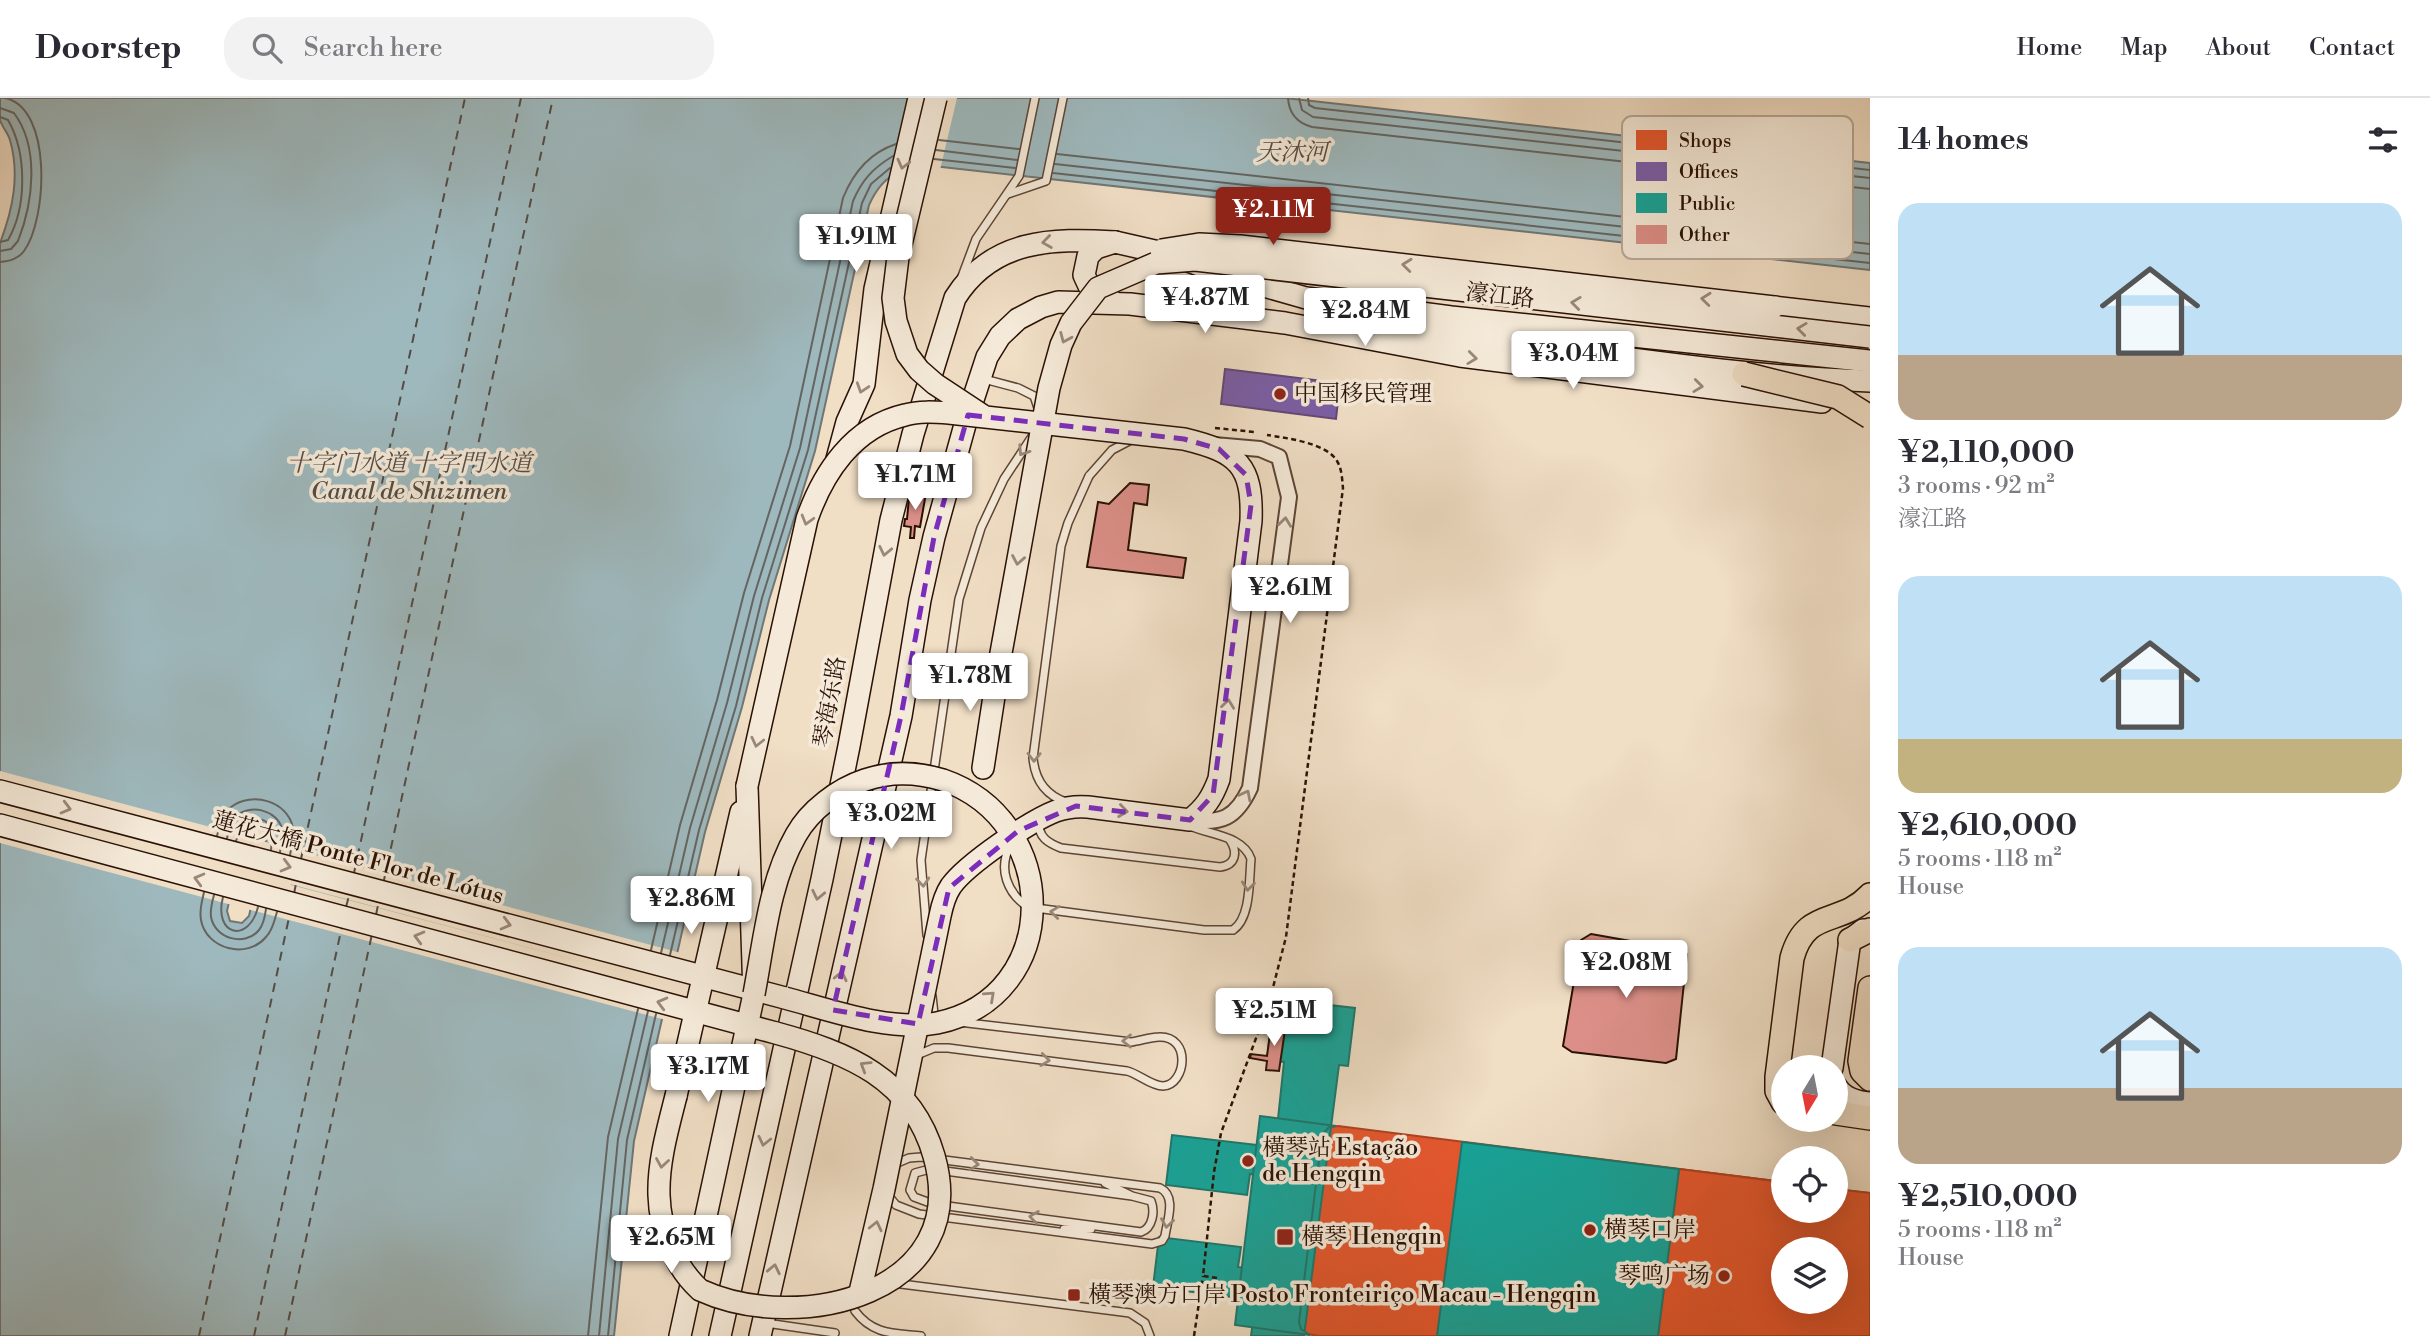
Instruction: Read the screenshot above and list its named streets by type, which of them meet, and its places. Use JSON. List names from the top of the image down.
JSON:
{
  "streets": {
    "main road": ["濠江路", "琴海东路", "蓮花大橋 Ponte Flor de Lótus"]
  },
  "crossings": [
    ["濠江路", "琴海东路"]
  ],
  "water": ["天沐河", "十字门水道 十字門水道 Canal de Shizimen"],
  "places": {
    "other": [
      "中国移民管理",
      "橫琴站 Estação de Hengqin",
      "横琴口岸",
      "琴鸣广场"
    ],
    "transit": ["橫琴 Hengqin", "橫琴澳方口岸 Posto Fronteiriço Macau - Hengqin"]
  },
  "legend": [
    "Shops",
    "Offices",
    "Public",
    "Other"
  ],
  "north": "bottom",
  "page": {
    "header": "Doorstep",
    "search": "Search here",
    "nav": [
      "Home",
      "Map",
      "About",
      "Contact"
    ],
    "heading": "14 homes",
    "list": [
      {
        "name": "¥2,110,000",
        "note": "3 rooms · 92 m² · 濠江路"
      },
      {
        "name": "¥2,610,000",
        "note": "5 rooms · 118 m² · House"
      },
      {
        "name": "¥2,510,000",
        "note": "5 rooms · 118 m² · House"
      }
    ],
    "price": [
      "¥2.11M",
      "¥1.91M",
      "¥4.87M",
      "¥2.84M",
      "¥3.04M",
      "¥1.71M",
      "¥2.61M",
      "¥1.78M",
      "¥3.02M",
      "¥2.86M",
      "¥2.08M",
      "¥2.51M",
      "¥3.17M",
      "¥2.65M"
    ]
  }
}
